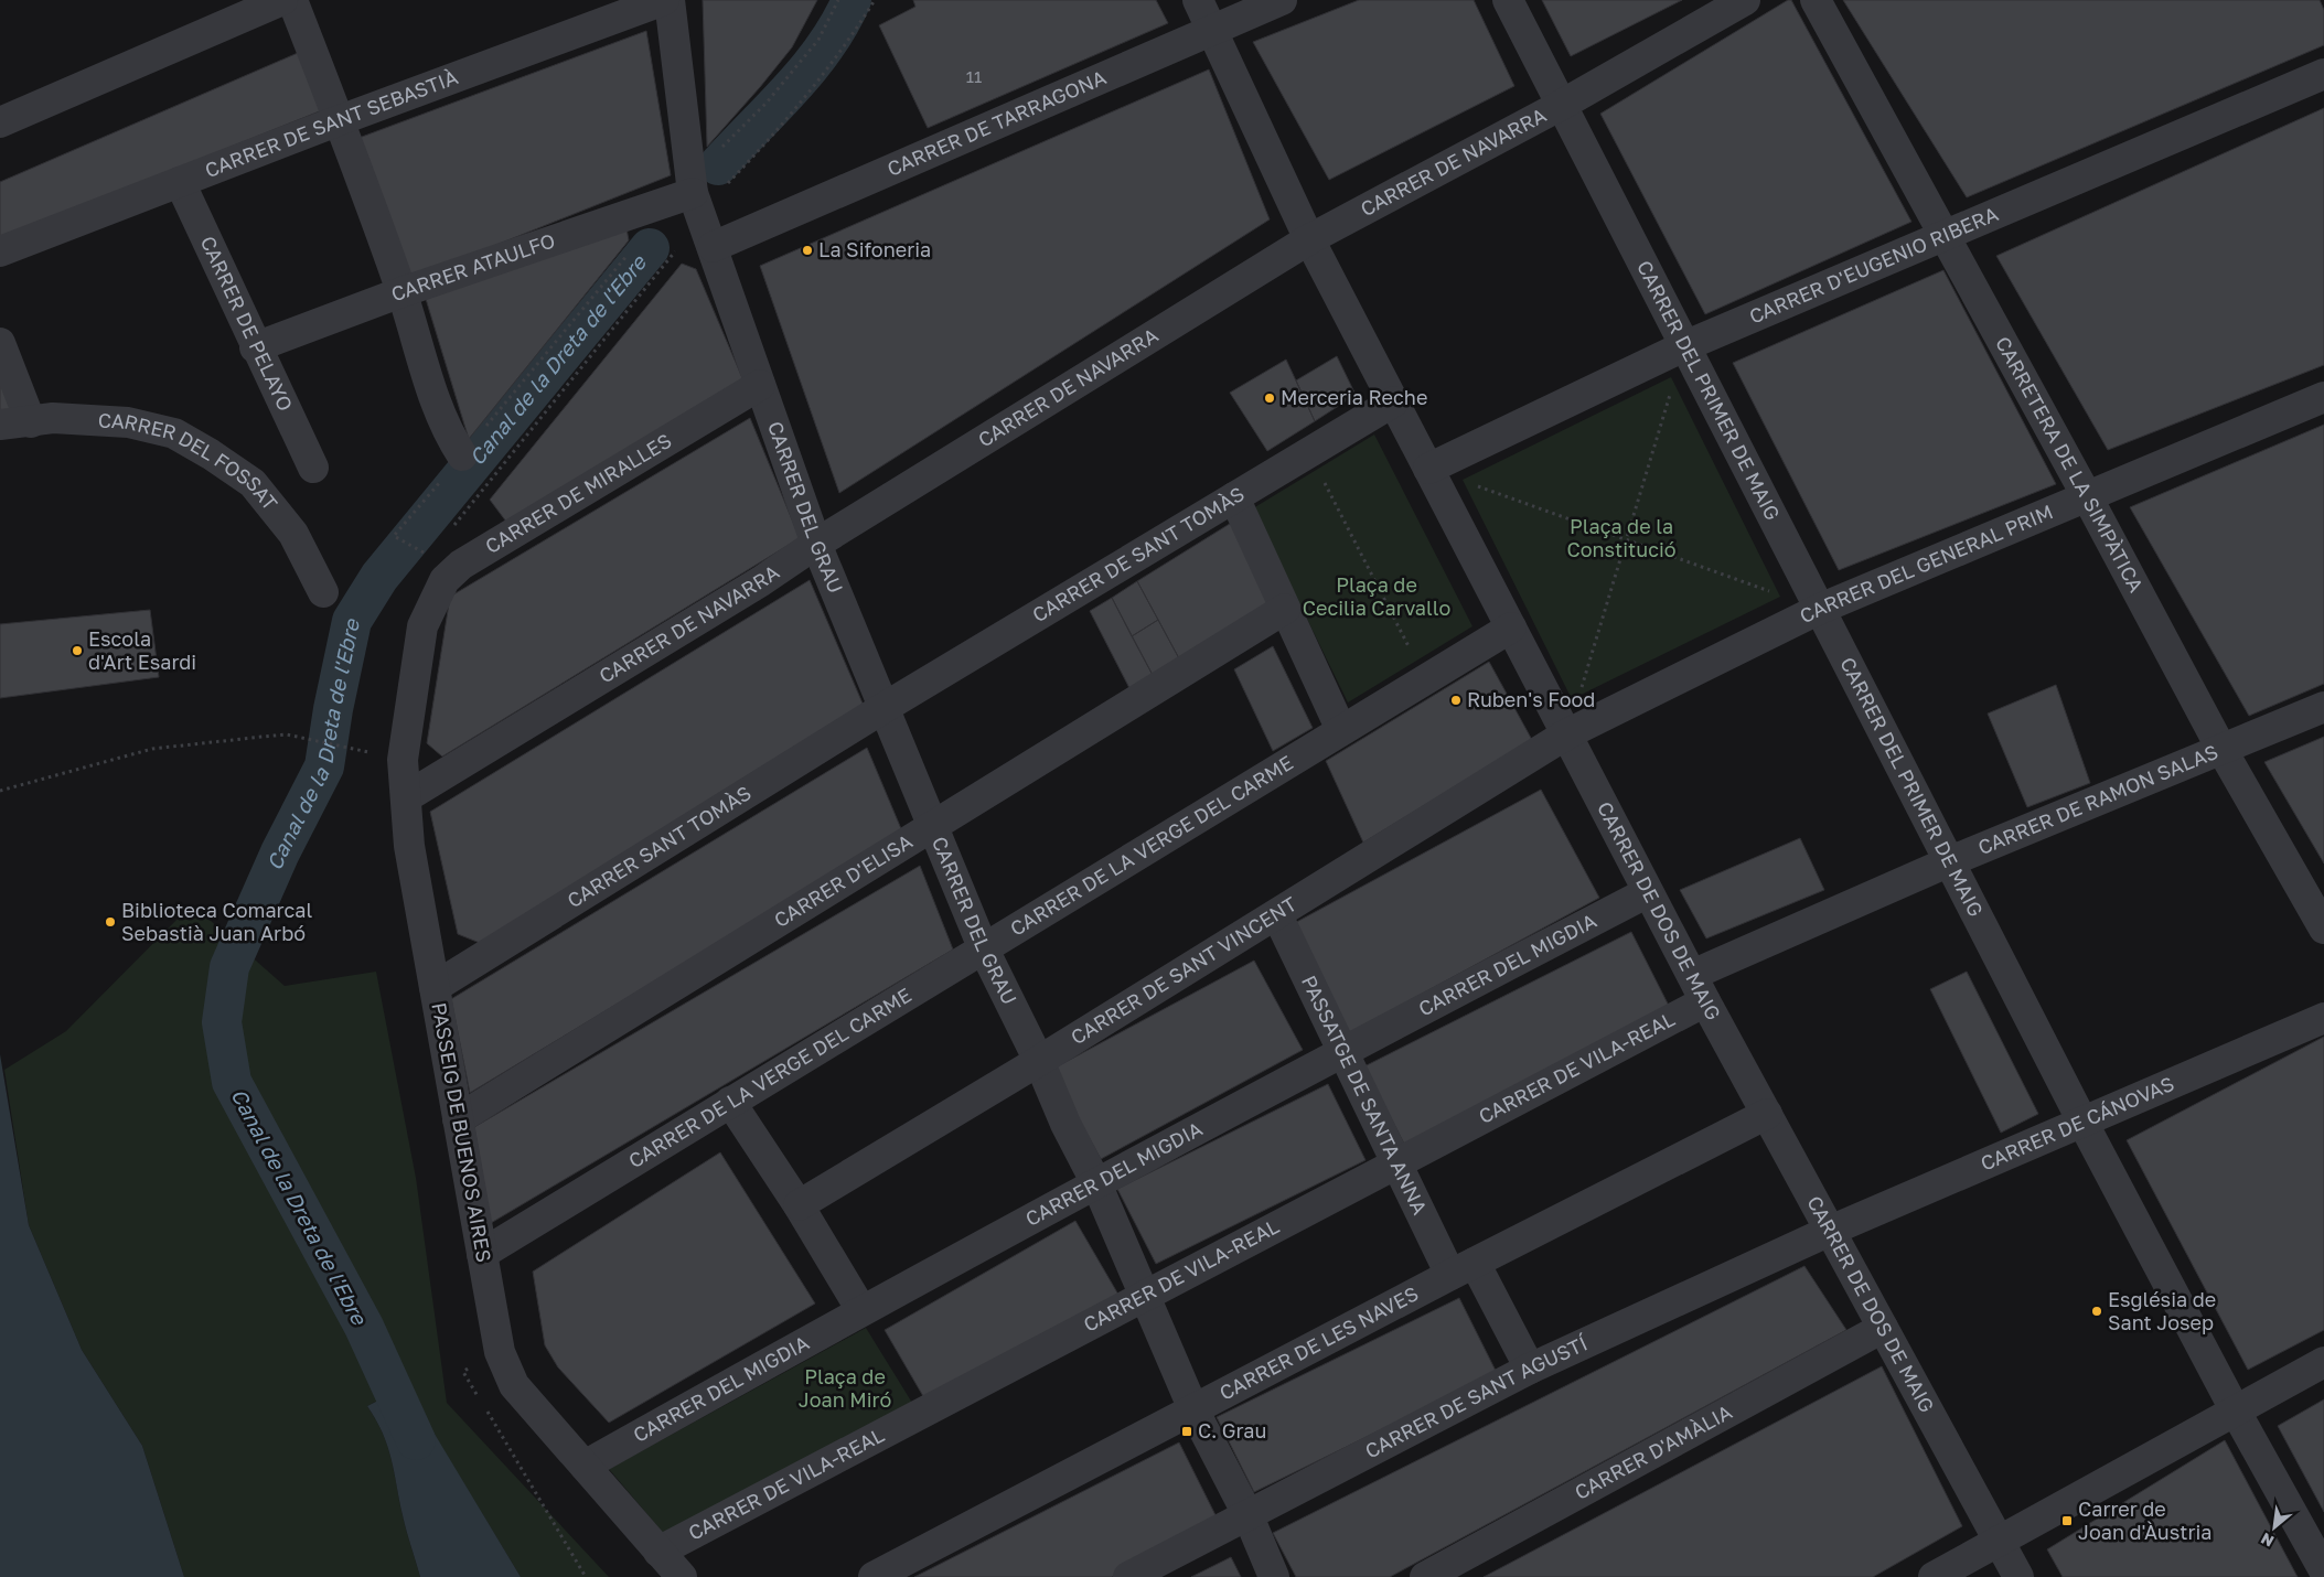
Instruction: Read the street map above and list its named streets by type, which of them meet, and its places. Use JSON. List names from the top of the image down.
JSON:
{
  "streets": {
    "street": [
      "CARRER DE TARRAGONA",
      "CARRER DE SANT SEBASTIÀ",
      "CARRER DE NAVARRA",
      "CARRER D'EUGENIO RIBERA",
      "CARRER ATAULFO",
      "CARRER DE PELAYO",
      "CARRER DEL PRIMER DE MAIG",
      "CARRETERA DE LA SIMPÀTICA",
      "CARRER DEL FOSSAT",
      "CARRER DE MIRALLES",
      "CARRER DEL GRAU",
      "CARRER DE SANT TOMÀS",
      "CARRER DEL GENERAL PRIM",
      "CARRER DE RAMON SALAS",
      "CARRER DE LA VERGE DEL CARME",
      "CARRER SANT TOMÀS",
      "CARRER D'ELISA",
      "CARRER DE DOS DE MAIG",
      "CARRER DEL MIGDIA",
      "CARRER DE SANT VINCENT",
      "CARRER DE VILA-REAL",
      "PASSATGE DE SANTA ANNA",
      "CARRER DE CÁNOVAS",
      "PASSEIG DE BUENOS AIRES",
      "CARRER DE LES NAVES",
      "CARRER DE SANT AGUSTÍ",
      "CARRER D'AMÀLIA"
    ]
  },
  "crossings": [
    ["CARRER DE TARRAGONA", "CARRER DEL GRAU"],
    ["CARRER DE TARRAGONA", "CARRER DE DOS DE MAIG"],
    ["CARRER DE SANT SEBASTIÀ", "CARRER DE PELAYO"],
    ["CARRER DE NAVARRA", "CARRER DEL PRIMER DE MAIG"],
    ["CARRER DE NAVARRA", "CARRER DEL GRAU"],
    ["CARRER DE NAVARRA", "CARRER DE DOS DE MAIG"],
    ["CARRER DE NAVARRA", "PASSEIG DE BUENOS AIRES"],
    ["CARRER D'EUGENIO RIBERA", "CARRER DEL PRIMER DE MAIG"],
    ["CARRER D'EUGENIO RIBERA", "CARRETERA DE LA SIMPÀTICA"],
    ["CARRER D'EUGENIO RIBERA", "CARRER DE DOS DE MAIG"],
    ["CARRER ATAULFO", "CARRER DE PELAYO"],
    ["CARRER ATAULFO", "CARRER DEL GRAU"],
    ["CARRER DEL PRIMER DE MAIG", "CARRER DEL GENERAL PRIM"],
    ["CARRER DEL PRIMER DE MAIG", "CARRER DE RAMON SALAS"],
    ["CARRER DEL PRIMER DE MAIG", "CARRER DE CÁNOVAS"],
    ["CARRETERA DE LA SIMPÀTICA", "CARRER DEL GENERAL PRIM"],
    ["CARRETERA DE LA SIMPÀTICA", "CARRER DE RAMON SALAS"],
    ["CARRER DE MIRALLES", "CARRER DEL GRAU"],
    ["CARRER DE MIRALLES", "PASSEIG DE BUENOS AIRES"],
    ["CARRER DEL GRAU", "CARRER DE SANT TOMÀS"],
    ["CARRER DEL GRAU", "CARRER DE LA VERGE DEL CARME"],
    ["CARRER DEL GRAU", "CARRER SANT TOMÀS"],
    ["CARRER DEL GRAU", "CARRER D'ELISA"],
    ["CARRER DEL GRAU", "CARRER DEL MIGDIA"],
    ["CARRER DEL GRAU", "CARRER DE SANT VINCENT"],
    ["CARRER DEL GRAU", "CARRER DE VILA-REAL"],
    ["CARRER DEL GRAU", "CARRER DE LES NAVES"],
    ["CARRER DEL GRAU", "CARRER DE SANT AGUSTÍ"],
    ["CARRER DE SANT TOMÀS", "CARRER SANT TOMÀS"],
    ["CARRER DE SANT TOMÀS", "CARRER DE DOS DE MAIG"],
    ["CARRER DEL GENERAL PRIM", "CARRER DE DOS DE MAIG"],
    ["CARRER DEL GENERAL PRIM", "CARRER DE SANT VINCENT"],
    ["CARRER DE RAMON SALAS", "CARRER DE DOS DE MAIG"],
    ["CARRER DE RAMON SALAS", "CARRER DE VILA-REAL"],
    ["CARRER DE LA VERGE DEL CARME", "CARRER DE DOS DE MAIG"],
    ["CARRER DE LA VERGE DEL CARME", "PASSEIG DE BUENOS AIRES"],
    ["CARRER SANT TOMÀS", "PASSEIG DE BUENOS AIRES"],
    ["CARRER D'ELISA", "PASSEIG DE BUENOS AIRES"],
    ["CARRER DE DOS DE MAIG", "CARRER DEL MIGDIA"],
    ["CARRER DE DOS DE MAIG", "CARRER DE SANT VINCENT"],
    ["CARRER DE DOS DE MAIG", "CARRER DE VILA-REAL"],
    ["CARRER DE DOS DE MAIG", "CARRER DE CÁNOVAS"],
    ["CARRER DE DOS DE MAIG", "CARRER DE LES NAVES"],
    ["CARRER DE DOS DE MAIG", "CARRER DE SANT AGUSTÍ"],
    ["CARRER DE DOS DE MAIG", "CARRER D'AMÀLIA"],
    ["CARRER DEL MIGDIA", "PASSATGE DE SANTA ANNA"],
    ["CARRER DEL MIGDIA", "PASSEIG DE BUENOS AIRES"],
    ["CARRER DE SANT VINCENT", "PASSATGE DE SANTA ANNA"],
    ["CARRER DE VILA-REAL", "PASSATGE DE SANTA ANNA"],
    ["CARRER DE VILA-REAL", "PASSEIG DE BUENOS AIRES"],
    ["PASSATGE DE SANTA ANNA", "CARRER DE LES NAVES"],
    ["PASSATGE DE SANTA ANNA", "CARRER DE SANT AGUSTÍ"],
    ["CARRER DE CÁNOVAS", "CARRER DE SANT AGUSTÍ"]
  ],
  "water": ["Canal de la Dreta de l'Ebre"],
  "parks": ["Plaça de la Constitució", "Plaça de Cecilia Carvallo", "Plaça de Joan Miró"],
  "places": {
    "other": [
      "La Sifoneria",
      "Merceria Reche",
      "Escola d'Art Esardi",
      "Ruben's Food",
      "Biblioteca Comarcal Sebastià Juan Arbó",
      "Església de Sant Josep"
    ],
    "transit": ["C. Grau", "Carrer de Joan d'Àustria"]
  },
  "house_numbers": ["11"],
  "north": "bottom left"
}
